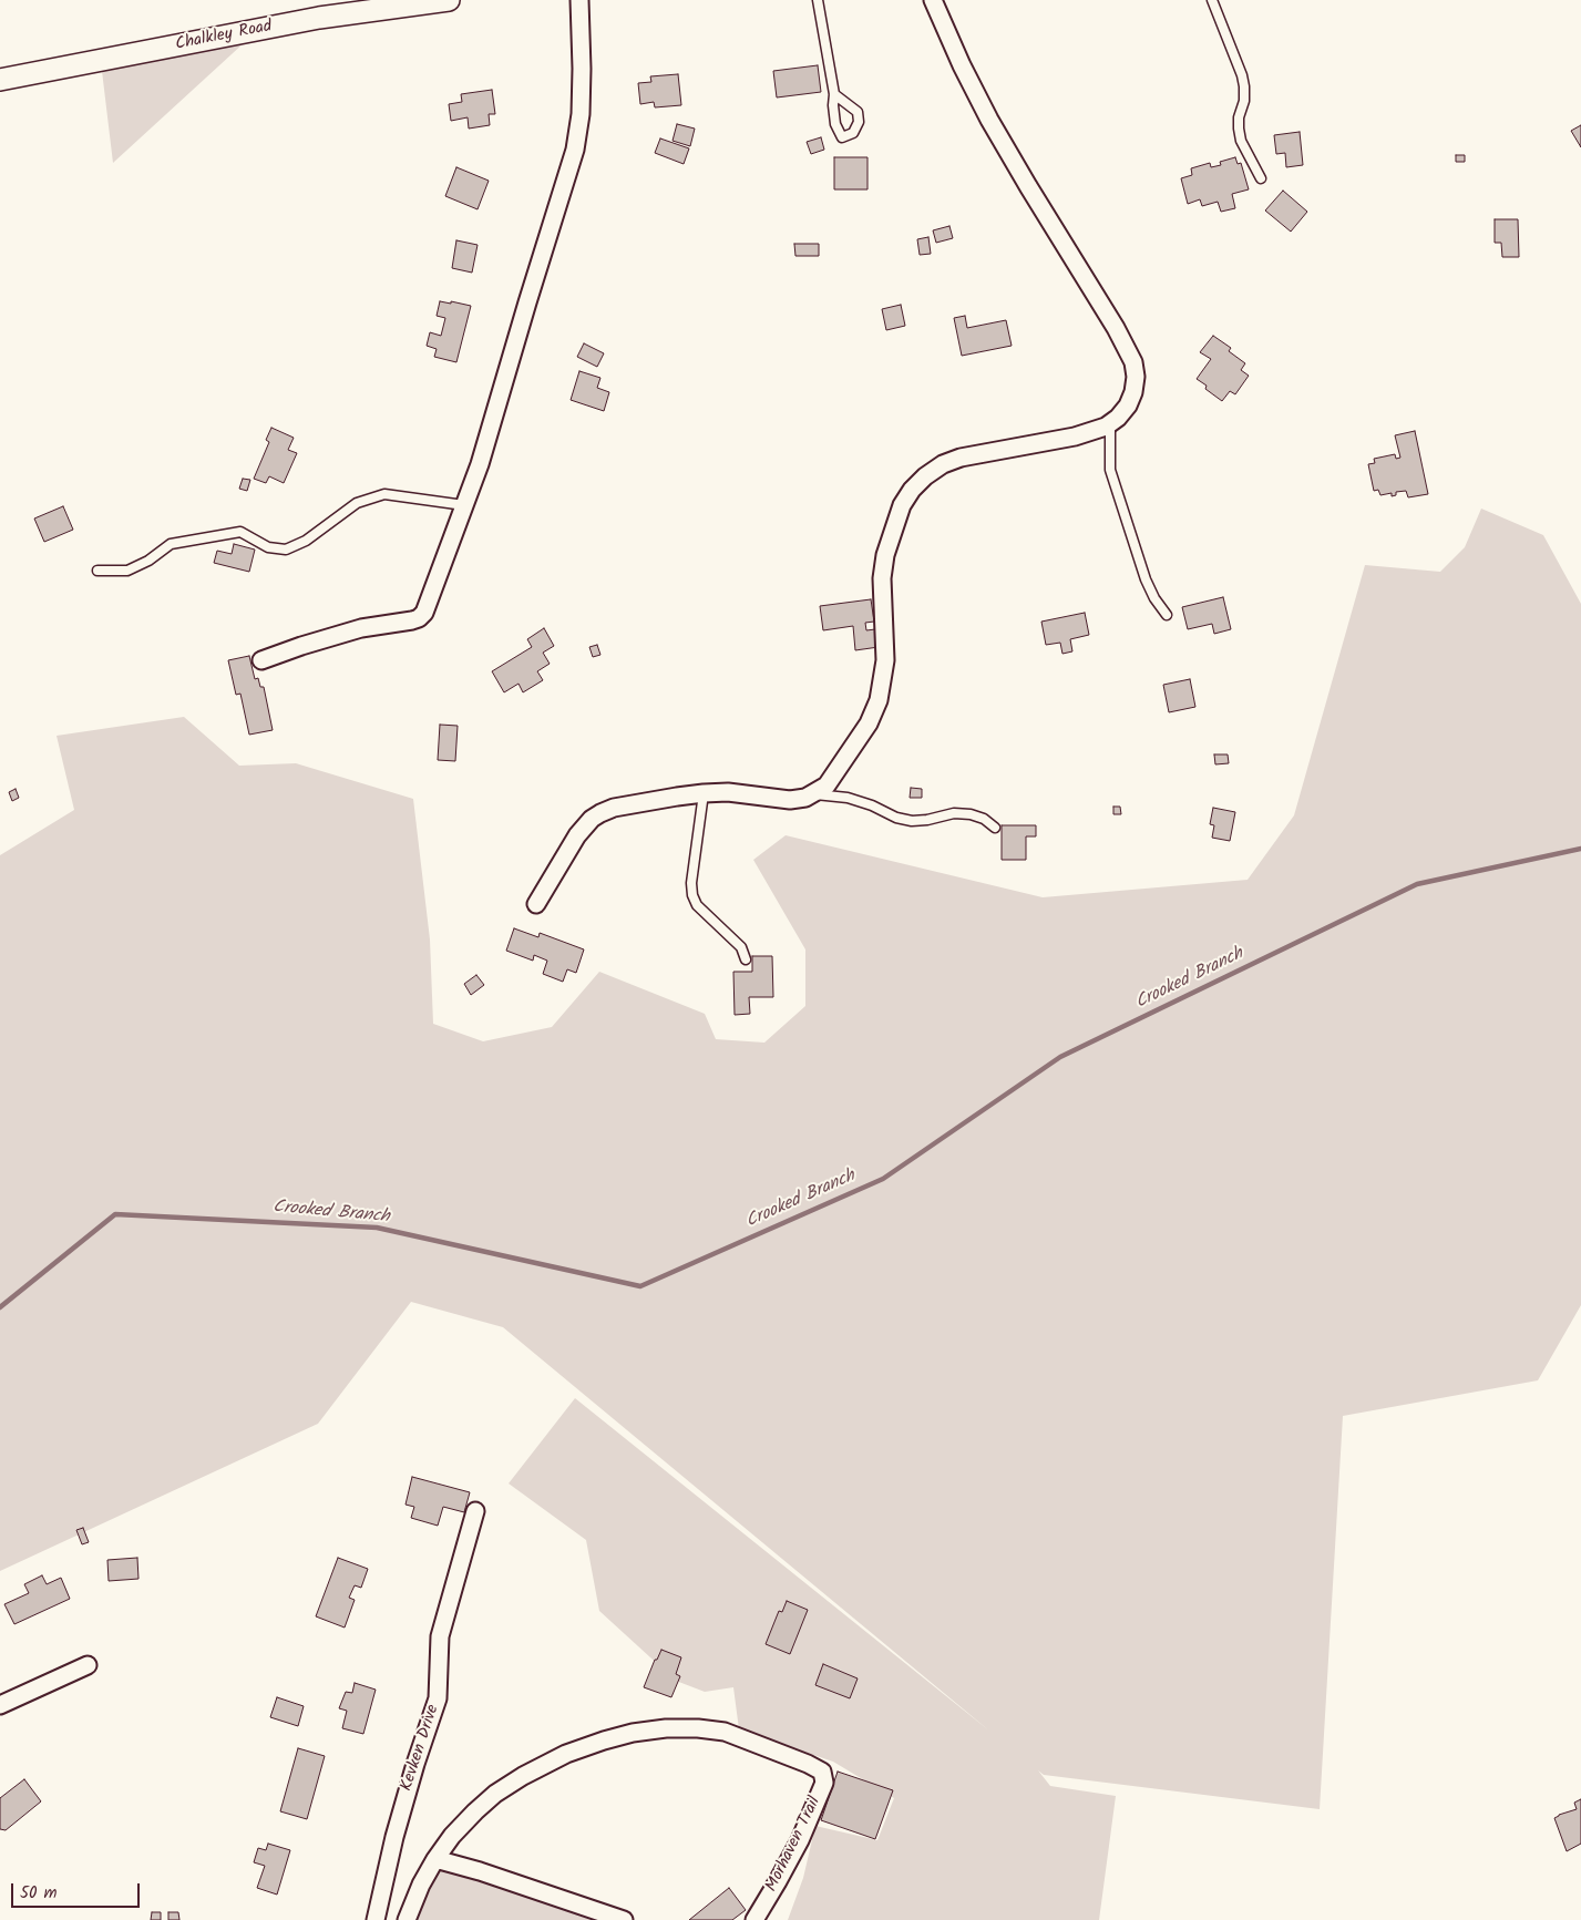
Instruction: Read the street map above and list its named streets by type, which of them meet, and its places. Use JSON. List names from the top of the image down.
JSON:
{
  "streets": {
    "street": ["Chalkley Road", "Kevken Drive", "Morhaven Trail"]
  },
  "water": ["Crooked Branch"],
  "scale_bar": "50 m"
}
